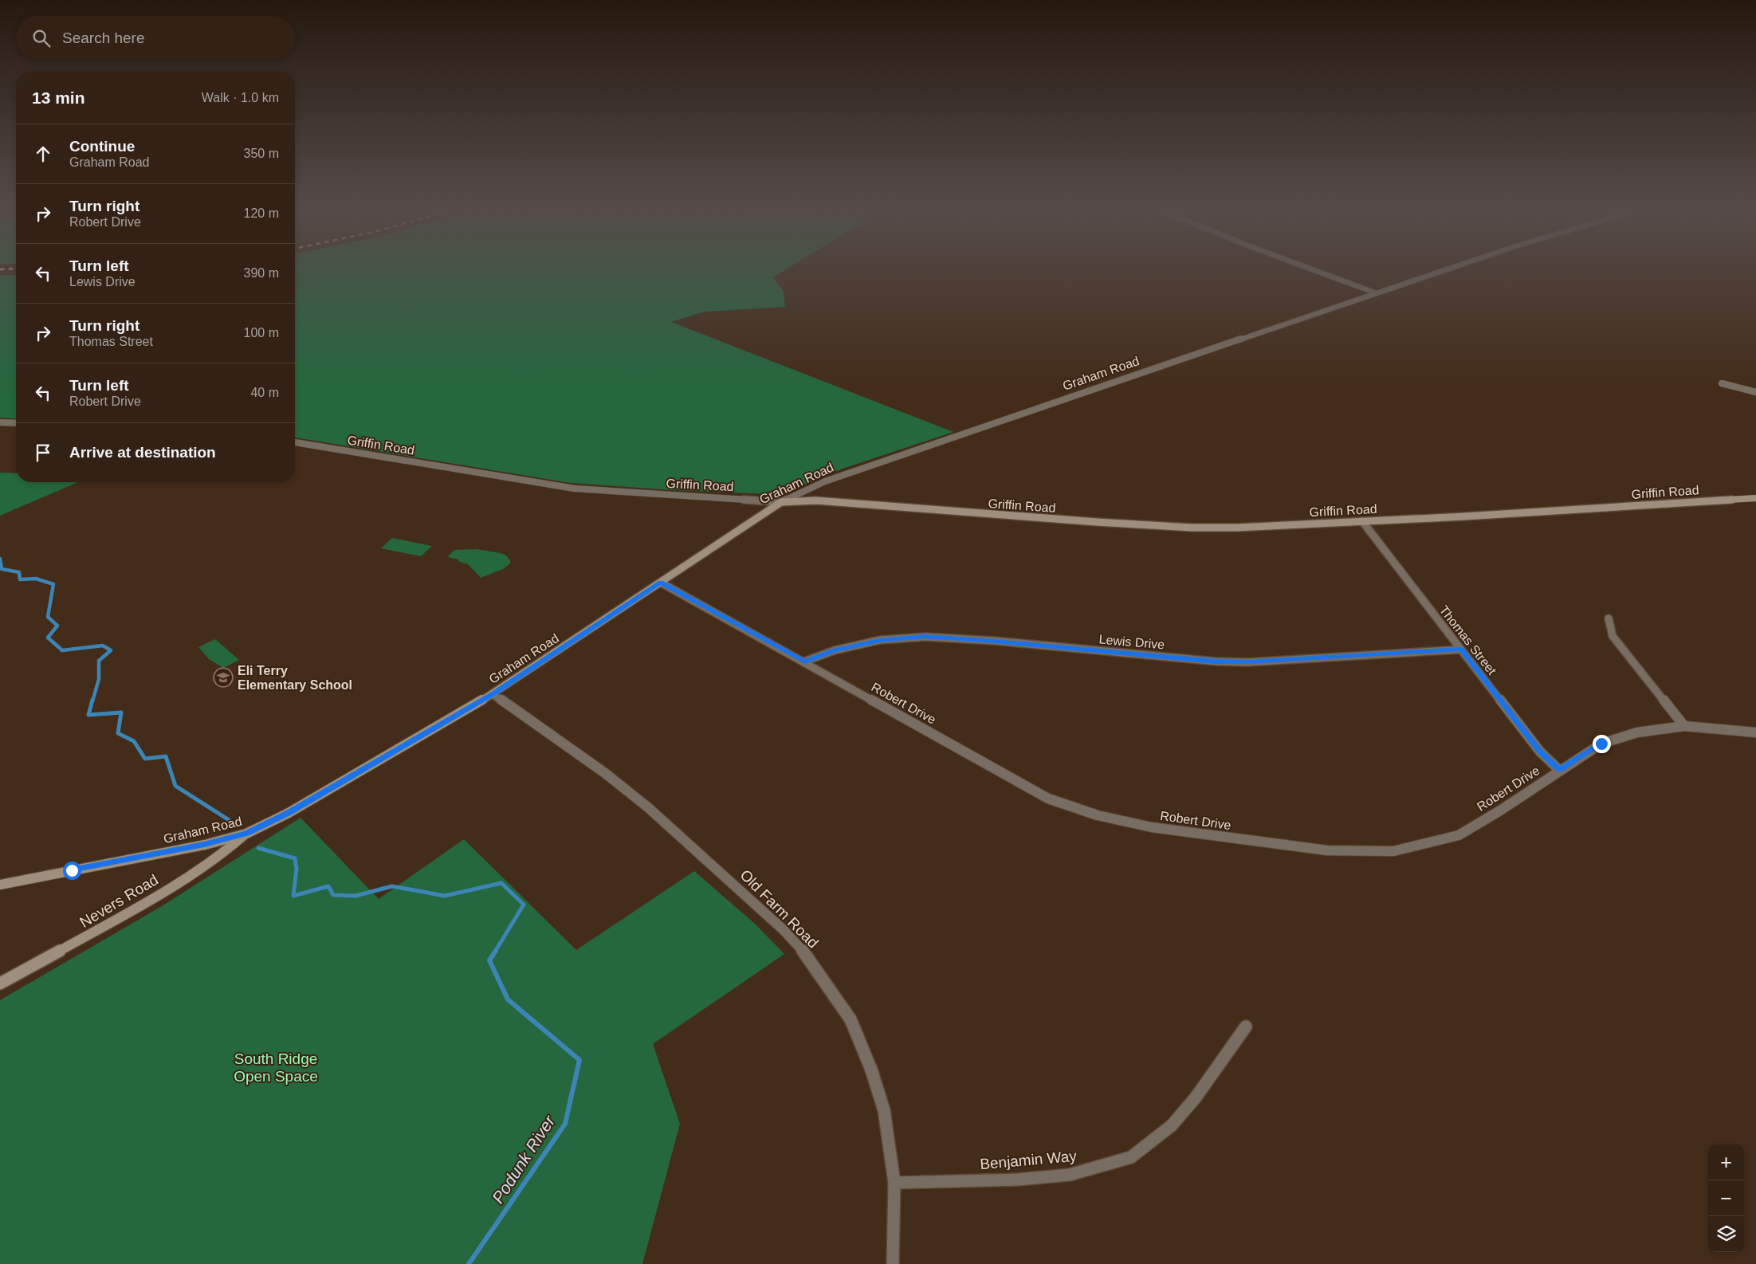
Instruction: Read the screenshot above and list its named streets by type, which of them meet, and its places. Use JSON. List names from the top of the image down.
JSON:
{
  "streets": {
    "street": [
      "Graham Road",
      "Griffin Road",
      "Thomas Street",
      "Lewis Drive",
      "Robert Drive",
      "Nevers Road",
      "Old Farm Road",
      "Benjamin Way"
    ]
  },
  "crossings": [
    ["Graham Road", "Griffin Road"],
    ["Graham Road", "Robert Drive"],
    ["Graham Road", "Nevers Road"],
    ["Graham Road", "Old Farm Road"],
    ["Griffin Road", "Thomas Street"],
    ["Thomas Street", "Lewis Drive"],
    ["Thomas Street", "Robert Drive"],
    ["Lewis Drive", "Robert Drive"],
    ["Old Farm Road", "Benjamin Way"]
  ],
  "water": ["Podunk River"],
  "parks": ["South Ridge Open Space"],
  "places": {
    "school or university": ["Eli Terry Elementary School"]
  },
  "page": {
    "search": "Search here",
    "heading": ["13 min", "Walk · 1.0 km"],
    "list": [
      ["Continue", "Graham Road", "350 m"],
      ["Turn right", "Robert Drive", "120 m"],
      ["Turn left", "Lewis Drive", "390 m"],
      ["Turn right", "Thomas Street", "100 m"],
      ["Turn left", "Robert Drive", "40 m"],
      "Arrive at destination"
    ],
    "map_buttons": ["+", "−"]
  }
}
